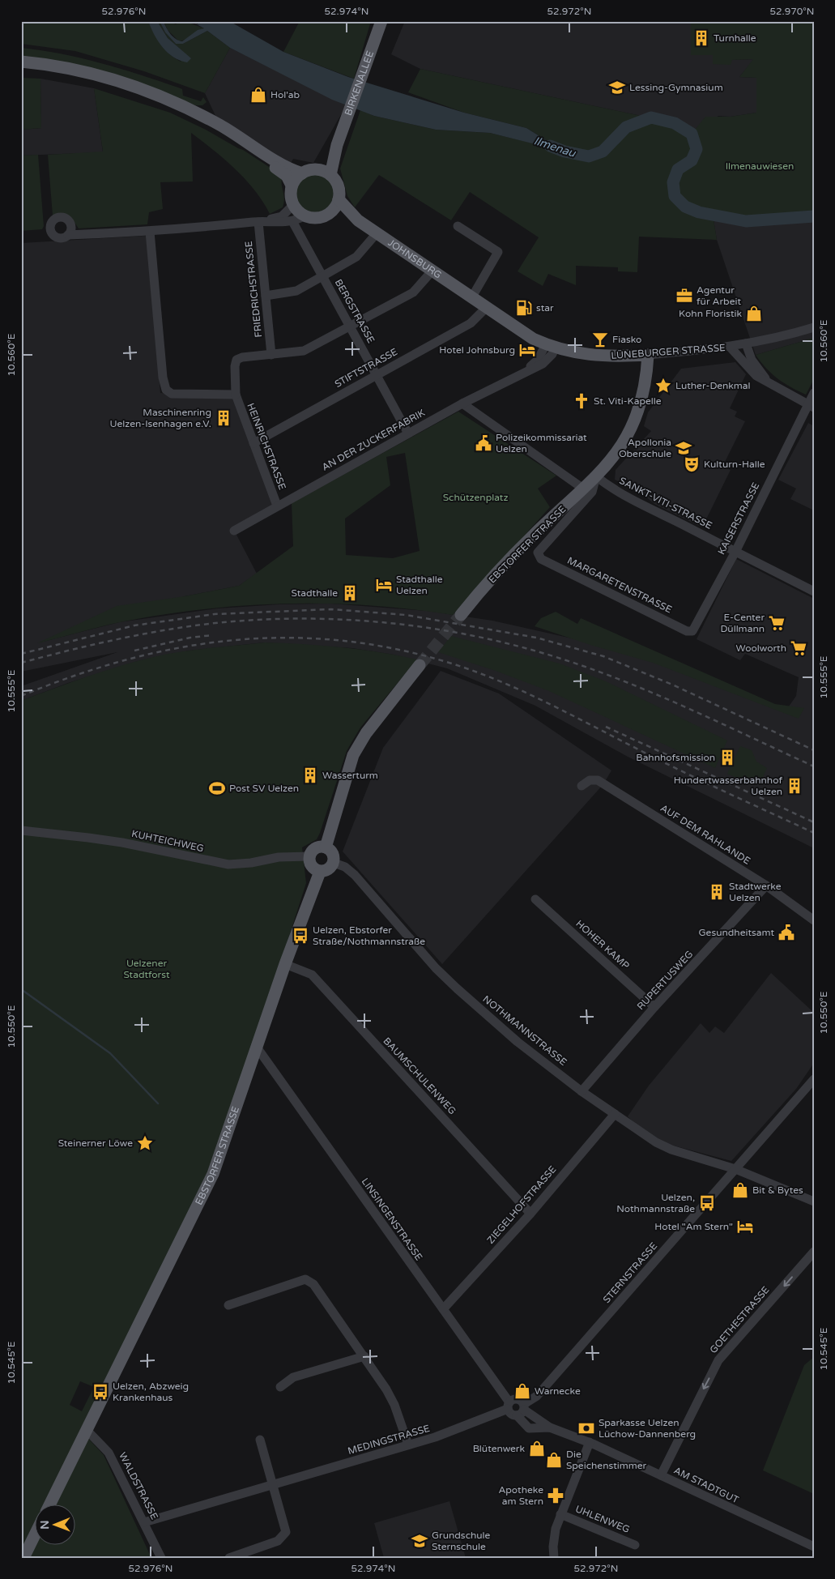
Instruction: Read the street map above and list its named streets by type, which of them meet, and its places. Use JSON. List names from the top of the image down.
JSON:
{
  "streets": {
    "main road": [
      "BIRKENALLEE",
      "JOHNSBURG",
      "LÜNEBURGER STRASSE",
      "EBSTORFER STRASSE"
    ],
    "street": [
      "FRIEDRICHSTRASSE",
      "BERGSTRASSE",
      "STIFTSTRASSE",
      "AN DER ZUCKERFABRIK",
      "HEINRICHSTRASSE",
      "SANKT-VITI-STRASSE",
      "KAISERSTRASSE",
      "MARGARETENSTRASSE",
      "AUF DEM RAHLANDE",
      "KUHTEICHWEG",
      "HOHER KAMP",
      "RUPERTUSWEG",
      "NOTHMANNSTRASSE",
      "BAUMSCHULENWEG",
      "ZIEGELHOFSTRASSE",
      "LINSINGENSTRASSE",
      "STERNSTRASSE",
      "GOETHESTRASSE",
      "MEDINGSTRASSE",
      "AM STADTGUT",
      "WALDSTRASSE",
      "UHLENWEG"
    ]
  },
  "crossings": [
    ["BIRKENALLEE", "JOHNSBURG"],
    ["JOHNSBURG", "LÜNEBURGER STRASSE"],
    ["JOHNSBURG", "STIFTSTRASSE"],
    ["JOHNSBURG", "AN DER ZUCKERFABRIK"],
    ["FRIEDRICHSTRASSE", "HEINRICHSTRASSE"],
    ["BERGSTRASSE", "STIFTSTRASSE"],
    ["BERGSTRASSE", "AN DER ZUCKERFABRIK"],
    ["LÜNEBURGER STRASSE", "AN DER ZUCKERFABRIK"],
    ["LÜNEBURGER STRASSE", "EBSTORFER STRASSE"],
    ["STIFTSTRASSE", "HEINRICHSTRASSE"],
    ["AN DER ZUCKERFABRIK", "HEINRICHSTRASSE"],
    ["SANKT-VITI-STRASSE", "KAISERSTRASSE"],
    ["SANKT-VITI-STRASSE", "EBSTORFER STRASSE"],
    ["KAISERSTRASSE", "MARGARETENSTRASSE"],
    ["EBSTORFER STRASSE", "MARGARETENSTRASSE"],
    ["EBSTORFER STRASSE", "KUHTEICHWEG"],
    ["EBSTORFER STRASSE", "NOTHMANNSTRASSE"],
    ["EBSTORFER STRASSE", "BAUMSCHULENWEG"],
    ["EBSTORFER STRASSE", "LINSINGENSTRASSE"],
    ["EBSTORFER STRASSE", "WALDSTRASSE"],
    ["AUF DEM RAHLANDE", "RUPERTUSWEG"],
    ["KUHTEICHWEG", "NOTHMANNSTRASSE"],
    ["HOHER KAMP", "RUPERTUSWEG"],
    ["RUPERTUSWEG", "NOTHMANNSTRASSE"],
    ["NOTHMANNSTRASSE", "ZIEGELHOFSTRASSE"],
    ["NOTHMANNSTRASSE", "STERNSTRASSE"],
    ["BAUMSCHULENWEG", "ZIEGELHOFSTRASSE"],
    ["ZIEGELHOFSTRASSE", "LINSINGENSTRASSE"],
    ["LINSINGENSTRASSE", "STERNSTRASSE"],
    ["LINSINGENSTRASSE", "MEDINGSTRASSE"],
    ["LINSINGENSTRASSE", "AM STADTGUT"],
    ["STERNSTRASSE", "AM STADTGUT"],
    ["GOETHESTRASSE", "AM STADTGUT"],
    ["MEDINGSTRASSE", "WALDSTRASSE"]
  ],
  "one_way": ["GOETHESTRASSE"],
  "water": ["Ilmenau"],
  "parks": ["Ilmenauwiesen", "Schützenplatz", "Uelzener Stadtforst"],
  "places": {
    "building": [
      "Turnhalle",
      "Maschinenring Uelzen-Isenhagen e.V.",
      "Stadthalle",
      "Bahnhofsmission",
      "Wasserturm",
      "Hundertwasserbahnhof Uelzen",
      "Stadtwerke Uelzen"
    ],
    "school or university": ["Lessing-Gymnasium", "Apollonia Oberschule", "Grundschule Sternschule"],
    "shop": [
      "Hol'ab",
      "Kohn Floristik",
      "Bit & Bytes",
      "Warnecke",
      "Blütenwerk",
      "Die Speichenstimmer"
    ],
    "office": ["Agentur für Arbeit"],
    "fuel station": ["star"],
    "bar": ["Fiasko"],
    "hotel": ["Hotel Johnsburg", "Stadthalle Uelzen", "Hotel \"Am Stern\""],
    "place": ["Luther-Denkmal", "Steinerner Löwe"],
    "church": ["St. Viti-Kapelle"],
    "public building": ["Polizeikommissariat Uelzen", "Gesundheitsamt"],
    "theatre": ["Kulturn-Halle"],
    "supermarket": ["E-Center Düllmann", "Woolworth"],
    "sports": ["Post SV Uelzen"],
    "bus stop": ["Uelzen, Ebstorfer Straße/Nothmannstraße", "Uelzen, Nothmannstraße", "Uelzen, Abzweig Krankenhaus"],
    "bank": ["Sparkasse Uelzen Lüchow-Dannenberg"],
    "pharmacy": ["Apotheke am Stern"]
  },
  "north": "left",
  "coordinates": [
    "52.976°N",
    "52.974°N",
    "52.972°N",
    "52.970°N",
    "10.560°E",
    "10.555°E",
    "10.550°E",
    "10.545°E"
  ]
}
